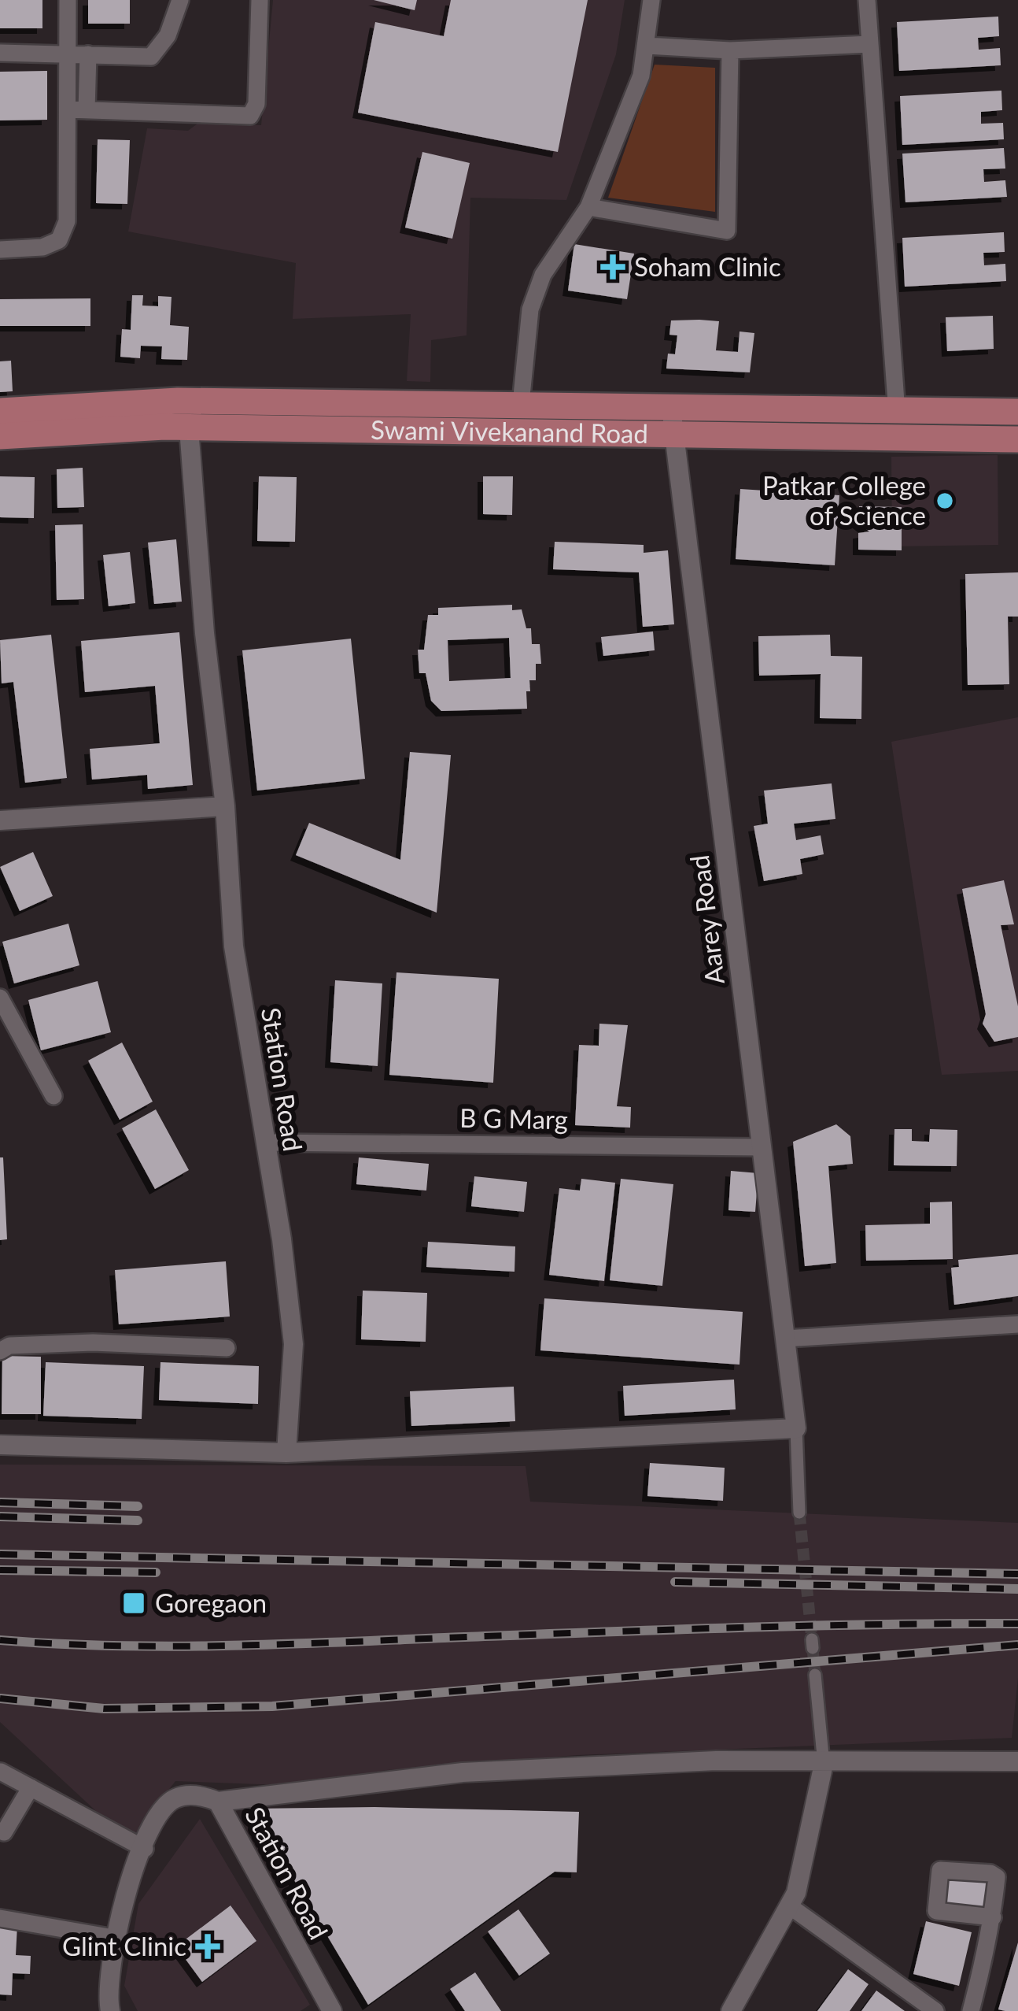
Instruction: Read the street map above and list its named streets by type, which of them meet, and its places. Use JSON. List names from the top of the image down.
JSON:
{
  "streets": {
    "main road": ["Swami Vivekanand Road"],
    "street": ["Aarey Road", "Station Road", "B G Marg"]
  },
  "crossings": [
    ["Swami Vivekanand Road", "Aarey Road"],
    ["Swami Vivekanand Road", "Station Road"],
    ["Aarey Road", "B G Marg"],
    ["Station Road", "B G Marg"]
  ],
  "places": {
    "health": ["Soham Clinic", "Glint Clinic"],
    "other": ["Patkar College of Science"],
    "transit": ["Goregaon"]
  }
}
